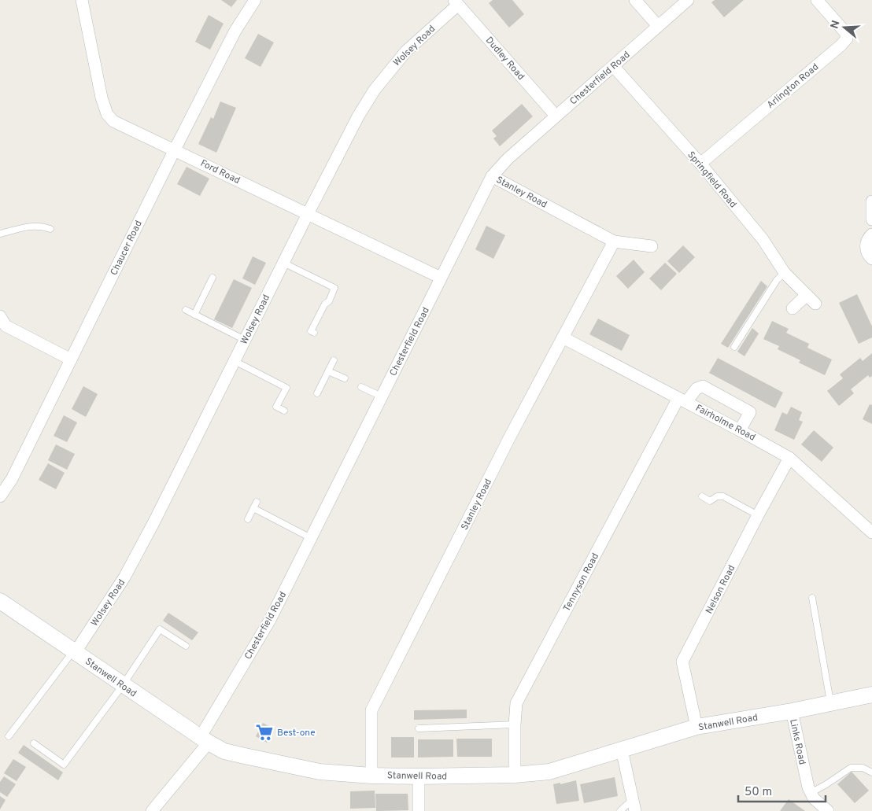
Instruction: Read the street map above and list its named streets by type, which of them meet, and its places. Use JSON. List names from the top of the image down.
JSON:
{
  "streets": {
    "street": [
      "Wolsey Road",
      "Dudley Road",
      "Chesterfield Road",
      "Arlington Road",
      "Ford Road",
      "Springfield Road",
      "Stanley Road",
      "Chaucer Road",
      "Fairholme Road",
      "Tennyson Road",
      "Nelson Road",
      "Stanwell Road",
      "Links Road"
    ]
  },
  "crossings": [
    ["Wolsey Road", "Dudley Road"],
    ["Wolsey Road", "Ford Road"],
    ["Wolsey Road", "Stanwell Road"],
    ["Dudley Road", "Chesterfield Road"],
    ["Chesterfield Road", "Ford Road"],
    ["Chesterfield Road", "Springfield Road"],
    ["Chesterfield Road", "Stanley Road"],
    ["Chesterfield Road", "Stanwell Road"],
    ["Arlington Road", "Springfield Road"],
    ["Ford Road", "Chaucer Road"],
    ["Stanley Road", "Fairholme Road"],
    ["Stanley Road", "Stanwell Road"],
    ["Fairholme Road", "Tennyson Road"],
    ["Fairholme Road", "Nelson Road"],
    ["Tennyson Road", "Stanwell Road"],
    ["Nelson Road", "Stanwell Road"],
    ["Stanwell Road", "Links Road"]
  ],
  "places": {
    "supermarket": ["Best-one"]
  },
  "scale_bar": "50 m",
  "north": "left"
}
